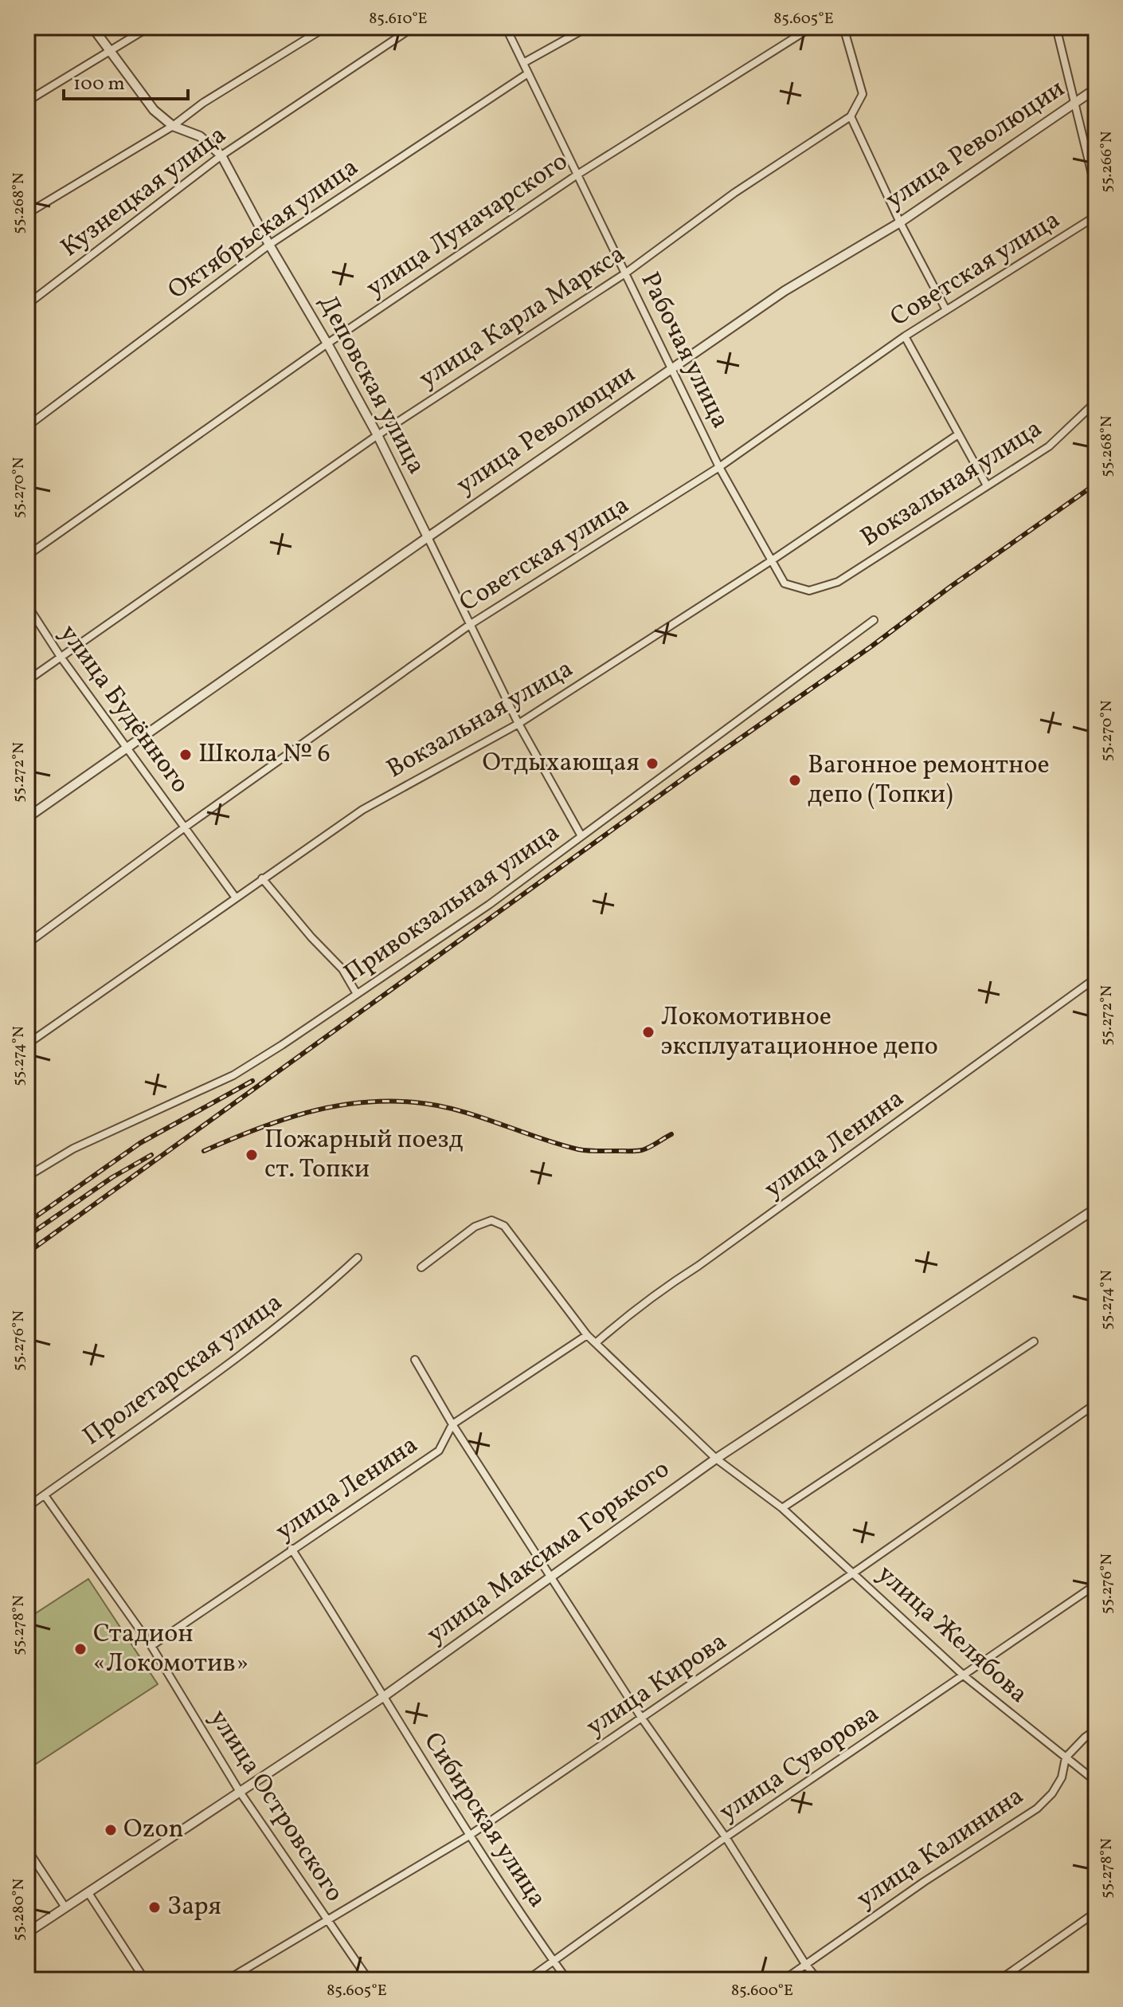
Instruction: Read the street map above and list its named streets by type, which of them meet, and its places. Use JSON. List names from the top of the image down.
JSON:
{
  "streets": {
    "street": [
      "улица Революции",
      "Кузнецкая улица",
      "улица Луначарского",
      "Октябрьская улица",
      "Советская улица",
      "улица Карла Маркса",
      "Рабочая улица",
      "Деповская улица",
      "Вокзальная улица",
      "улица Будённого",
      "Привокзальная улица",
      "улица Ленина",
      "Пролетарская улица",
      "улица Максима Горького",
      "улица Желябова",
      "улица Кирова",
      "улица Суворова",
      "улица Островского",
      "Сибирская улица",
      "улица Калинина"
    ]
  },
  "crossings": [
    ["улица Революции", "Рабочая улица"],
    ["улица Революции", "Деповская улица"],
    ["улица Революции", "улица Будённого"],
    ["Кузнецкая улица", "Деповская улица"],
    ["улица Луначарского", "Рабочая улица"],
    ["улица Луначарского", "Деповская улица"],
    ["Октябрьская улица", "Рабочая улица"],
    ["Октябрьская улица", "Деповская улица"],
    ["Советская улица", "Рабочая улица"],
    ["Советская улица", "Деповская улица"],
    ["Советская улица", "улица Будённого"],
    ["улица Карла Маркса", "Рабочая улица"],
    ["улица Карла Маркса", "Деповская улица"],
    ["улица Карла Маркса", "улица Будённого"],
    ["Рабочая улица", "Вокзальная улица"],
    ["Деповская улица", "Вокзальная улица"],
    ["Деповская улица", "Привокзальная улица"],
    ["Вокзальная улица", "улица Будённого"],
    ["улица Ленина", "улица Желябова"],
    ["улица Ленина", "улица Островского"],
    ["улица Ленина", "Сибирская улица"],
    ["Пролетарская улица", "улица Островского"],
    ["улица Максима Горького", "улица Желябова"],
    ["улица Максима Горького", "улица Островского"],
    ["улица Максима Горького", "Сибирская улица"],
    ["улица Желябова", "улица Кирова"],
    ["улица Желябова", "улица Суворова"],
    ["улица Желябова", "улица Калинина"],
    ["улица Кирова", "улица Островского"],
    ["улица Кирова", "Сибирская улица"],
    ["улица Суворова", "Сибирская улица"]
  ],
  "places": [
    "Школа № 6",
    "Отдыхающая",
    "Вагонное ремонтное депо (Топки)",
    "Локомотивное эксплуатационное депо",
    "Пожарный поезд ст. Топки",
    "Стадион «Локомотив»",
    "Ozon",
    "Заря"
  ],
  "scale_bar": "100 m",
  "coordinates": [
    "85.610°E",
    "85.605°E",
    "55.266°N",
    "55.268°N",
    "55.270°N",
    "55.272°N",
    "55.274°N",
    "55.276°N",
    "55.278°N",
    "55.280°N",
    "85.600°E"
  ]
}
